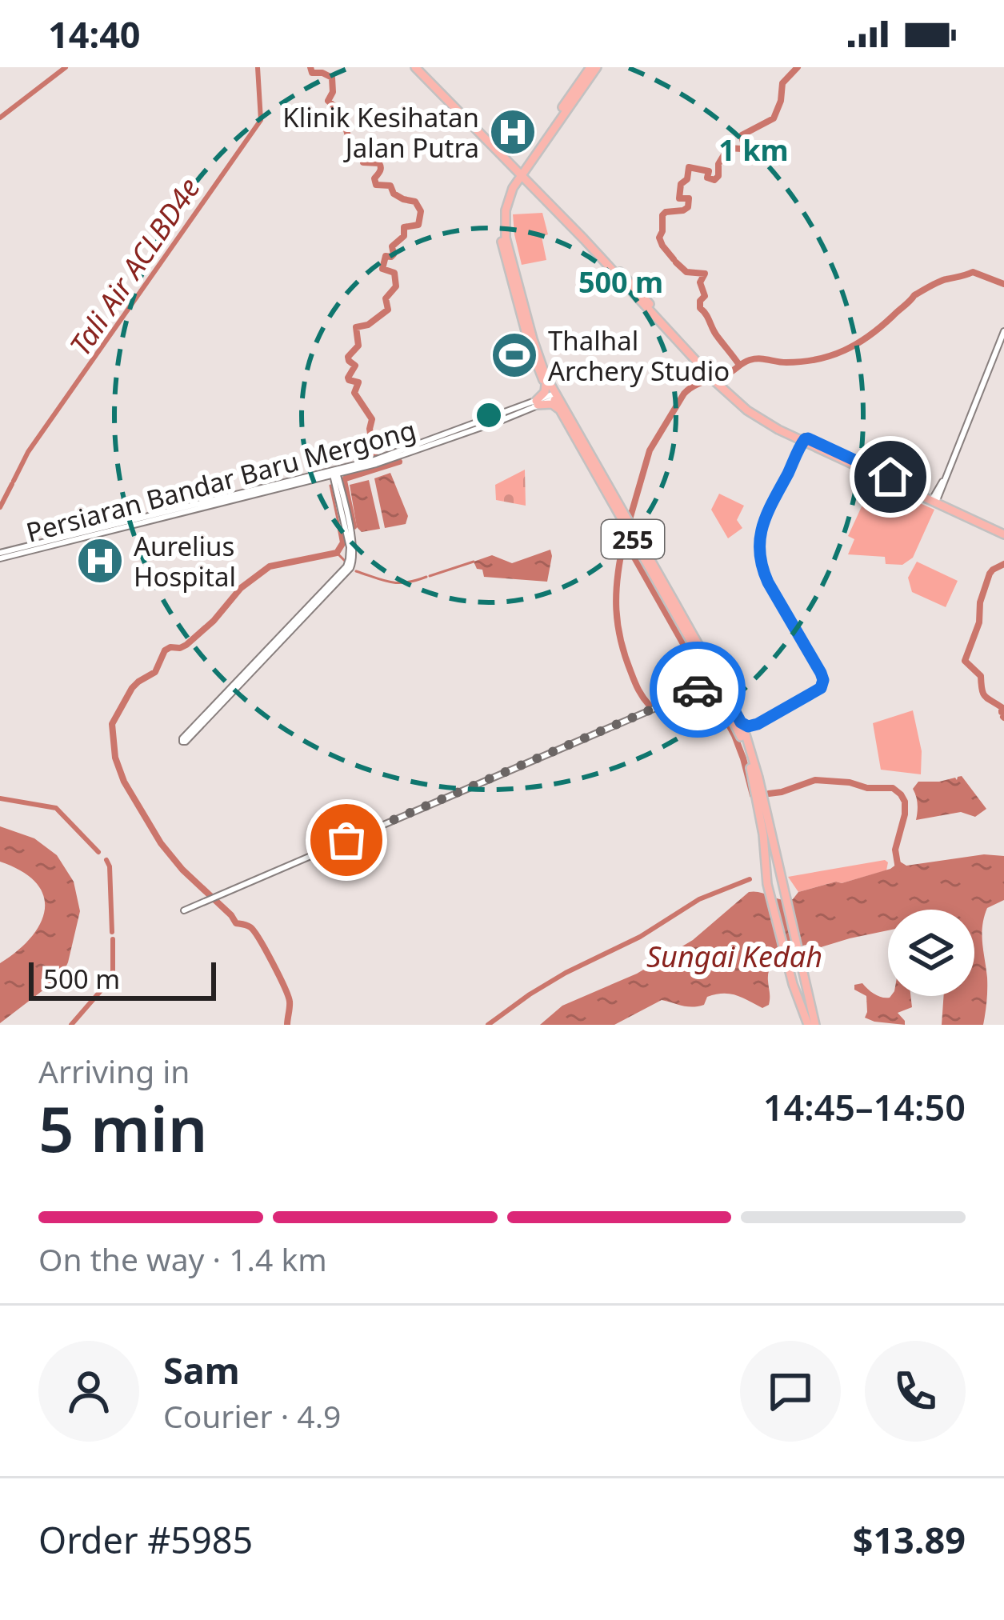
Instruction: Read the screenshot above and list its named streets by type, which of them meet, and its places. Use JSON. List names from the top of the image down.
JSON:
{
  "streets": {
    "main road": ["255"],
    "street": ["Persiaran Bandar Baru Mergong"]
  },
  "crossings": [
    ["Persiaran Bandar Baru Mergong", "255"]
  ],
  "water": ["Tali Air ACLBD4e", "Sungai Kedah"],
  "places": {
    "hospital": ["Klinik Kesihatan Jalan Putra", "Aurelius Hospital"],
    "sports": ["Thalhal Archery Studio"]
  },
  "scale_bar": "500 m",
  "page": {
    "status": "14:40",
    "scale": "500 m",
    "heading": ["5 min", "Arriving in", "14:45–14:50"],
    "panel": [
      "Sam",
      "Courier · 4.9",
      "Order #5985",
      "$13.89"
    ],
    "bar": "On the way · 1.4 km"
  },
  "rings": ["1 km", "500 m"]
}
